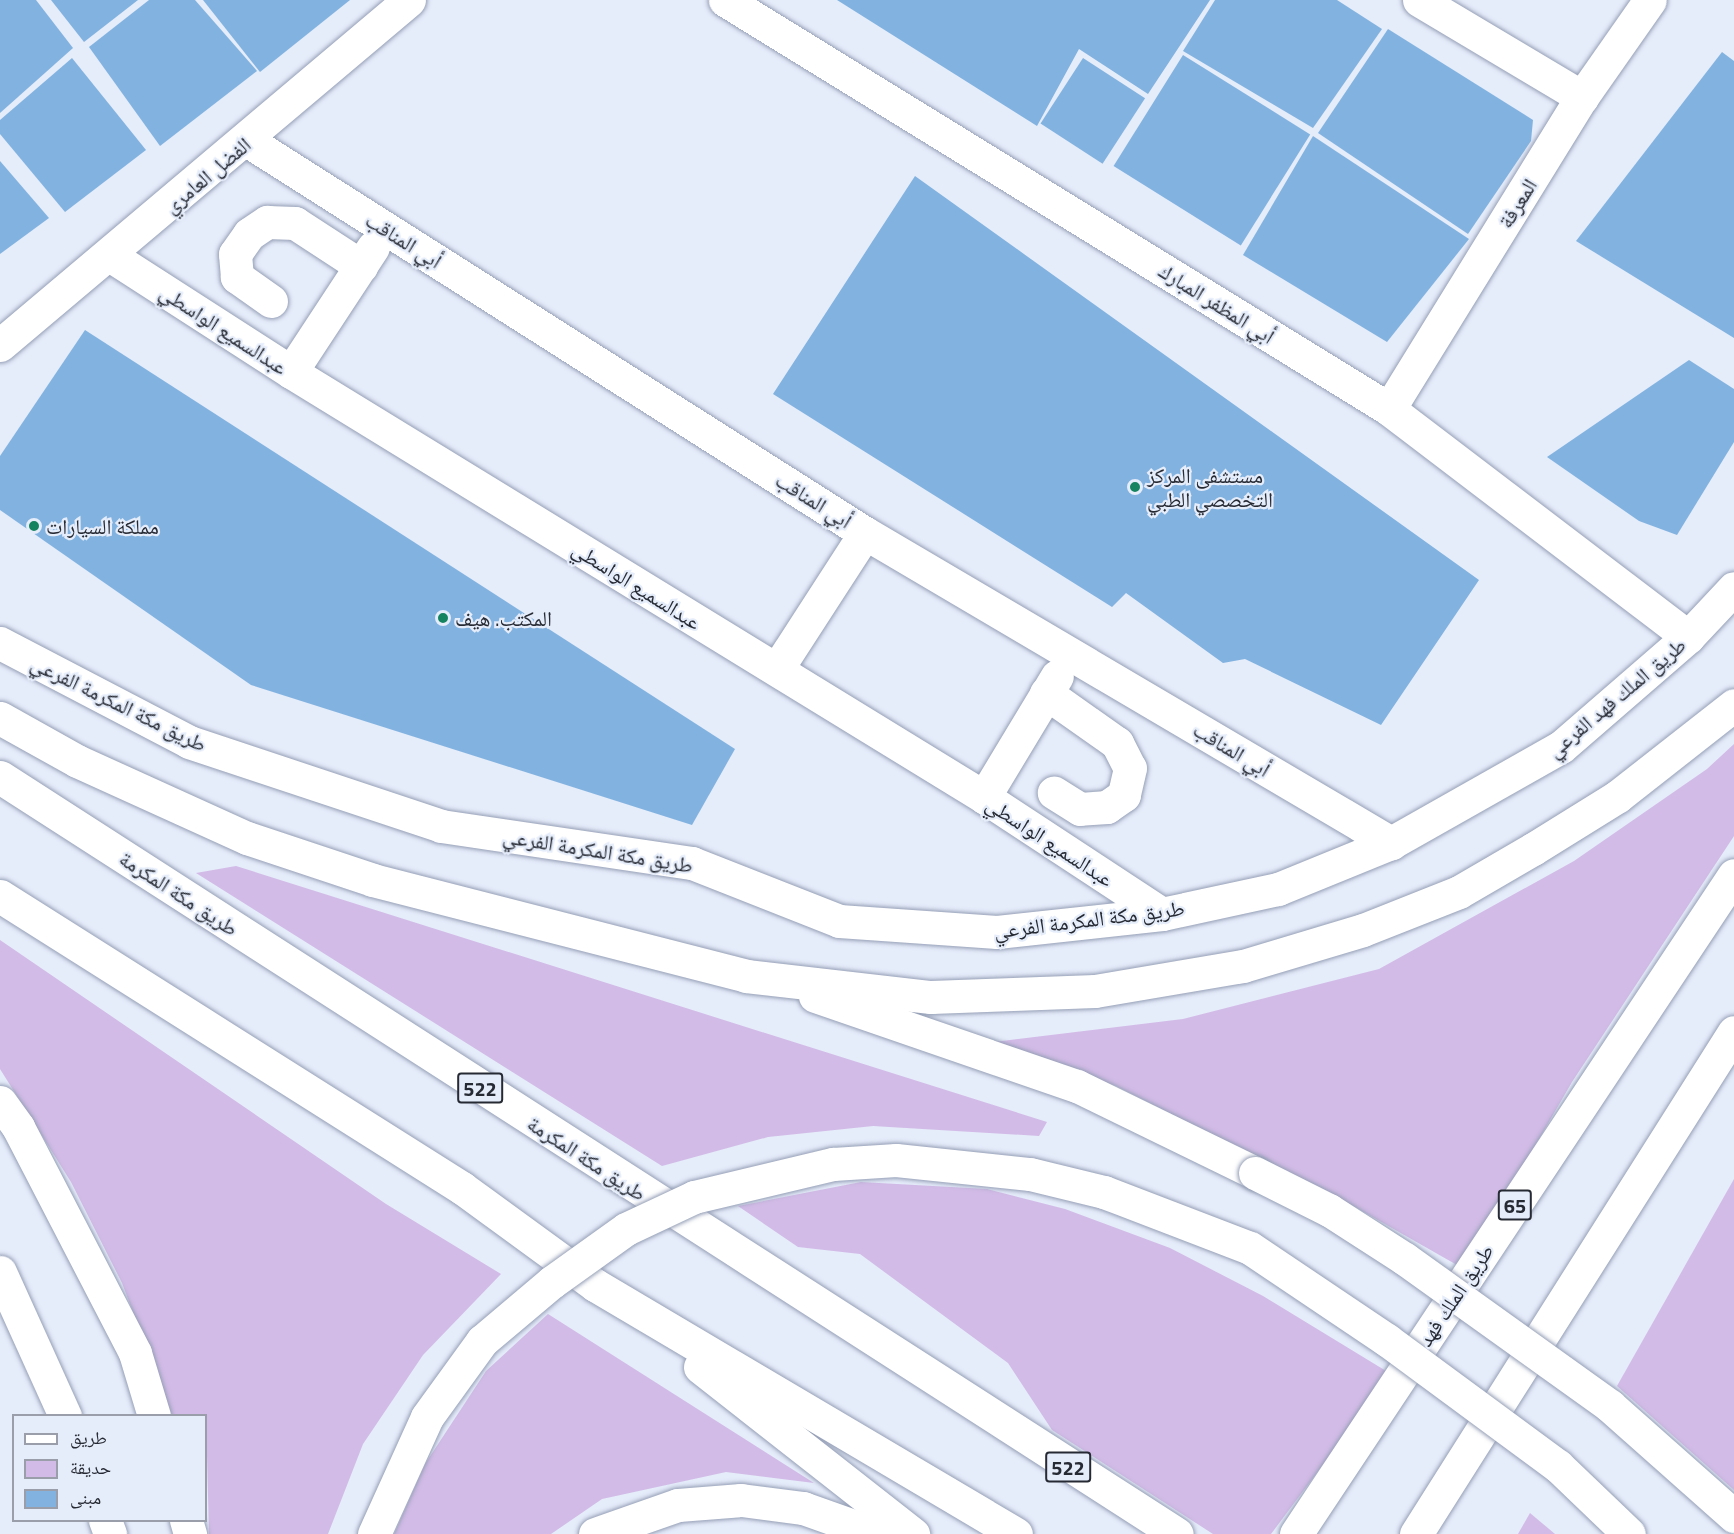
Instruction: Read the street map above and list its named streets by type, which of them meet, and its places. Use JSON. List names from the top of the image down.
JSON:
{
  "streets": {
    "main road": [
      "الفضل العامري",
      "المعرفة",
      "أبي المناقب",
      "أبي المظفر المبارك",
      "عبدالسميع الواسطي",
      "طريق الملك فهد الفرعي",
      "طريق مكة المكرمة الفرعي",
      "طريق مكة المكرمة",
      "522",
      "65",
      "طريق الملك فهد"
    ]
  },
  "crossings": [
    ["الفضل العامري", "أبي المناقب"],
    ["الفضل العامري", "عبدالسميع الواسطي"],
    ["المعرفة", "أبي المظفر المبارك"],
    ["أبي المناقب", "طريق الملك فهد الفرعي"],
    ["أبي المناقب", "طريق مكة المكرمة الفرعي"],
    ["أبي المظفر المبارك", "طريق الملك فهد الفرعي"],
    ["عبدالسميع الواسطي", "طريق مكة المكرمة الفرعي"],
    ["طريق الملك فهد الفرعي", "طريق مكة المكرمة الفرعي"]
  ],
  "places": ["مستشفى المركز التخصصي الطبي", "مملكة السيارات", "المكتب. هيف"],
  "legend": ["طريق", "حديقة", "مبنى"]
}
